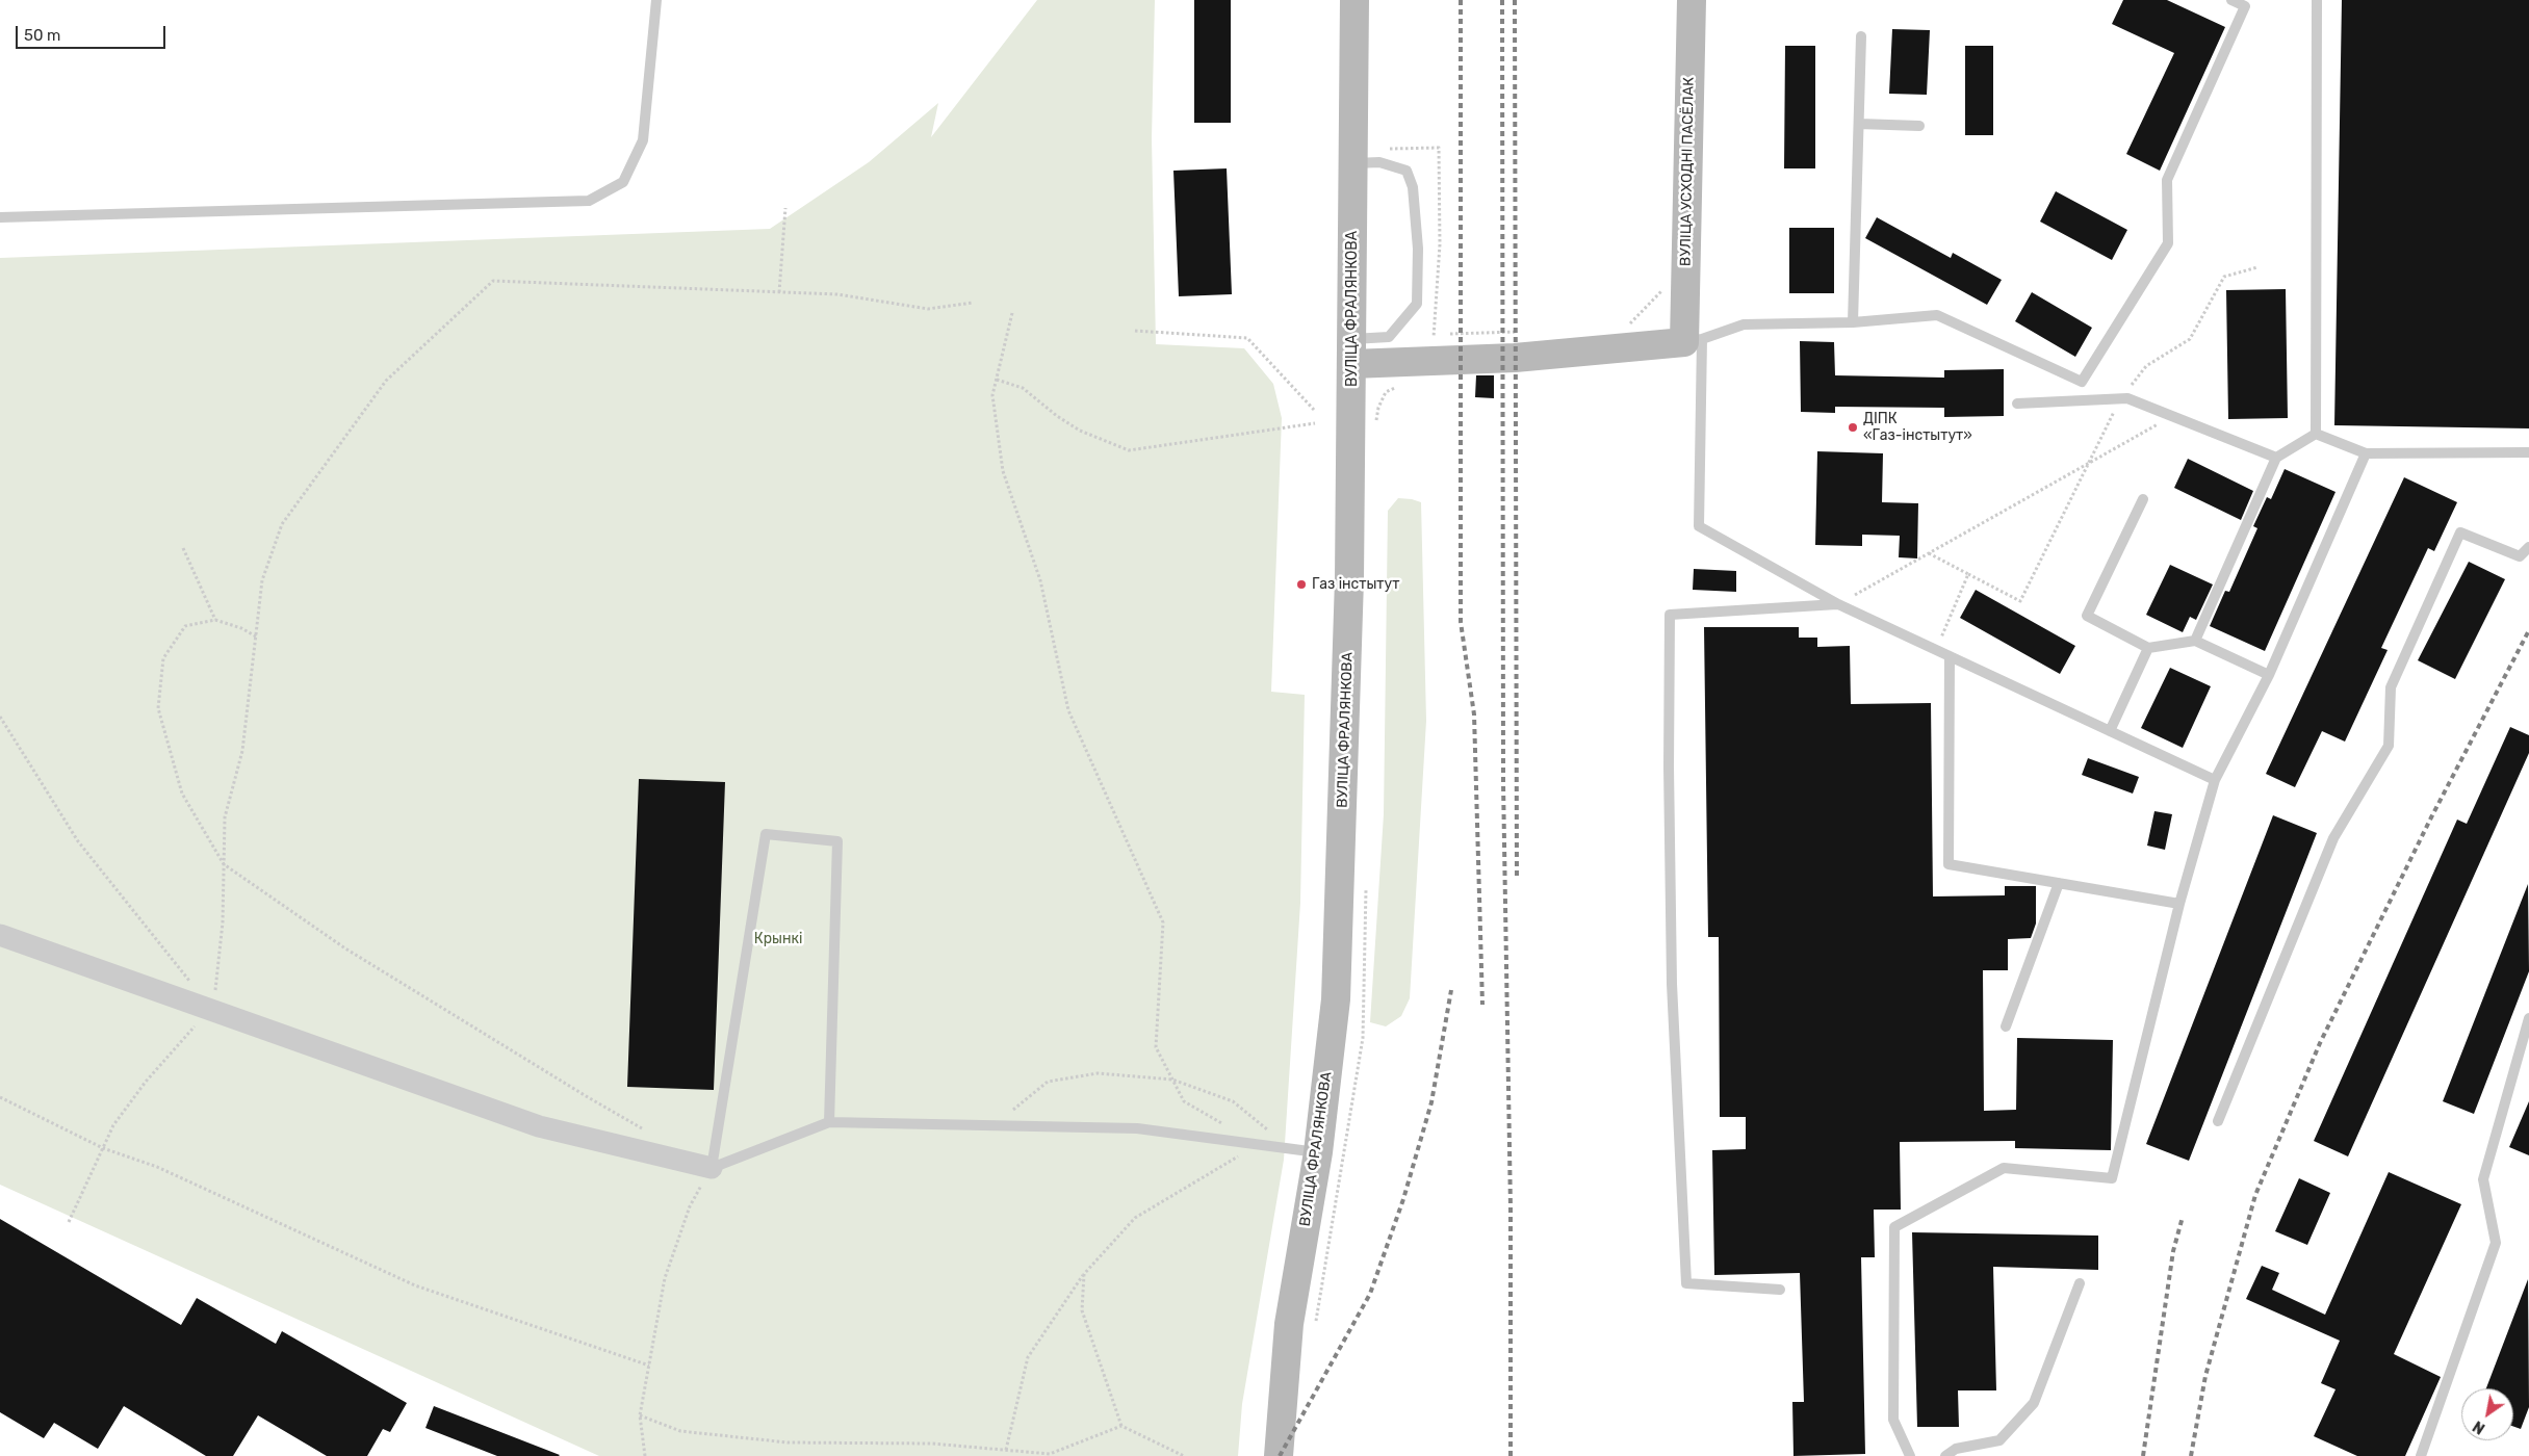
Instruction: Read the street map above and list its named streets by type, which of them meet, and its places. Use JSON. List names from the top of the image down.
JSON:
{
  "streets": {
    "main road": ["ВУЛІЦА УСХОДНІ ПАСЁЛАК", "ВУЛІЦА ФРАЛЯНКОВА"]
  },
  "parks": ["Крынкі"],
  "places": ["ДІПК «Газ-інстытут»", "Газ інстытут"],
  "scale_bar": "50 m",
  "north": "bottom left"
}
